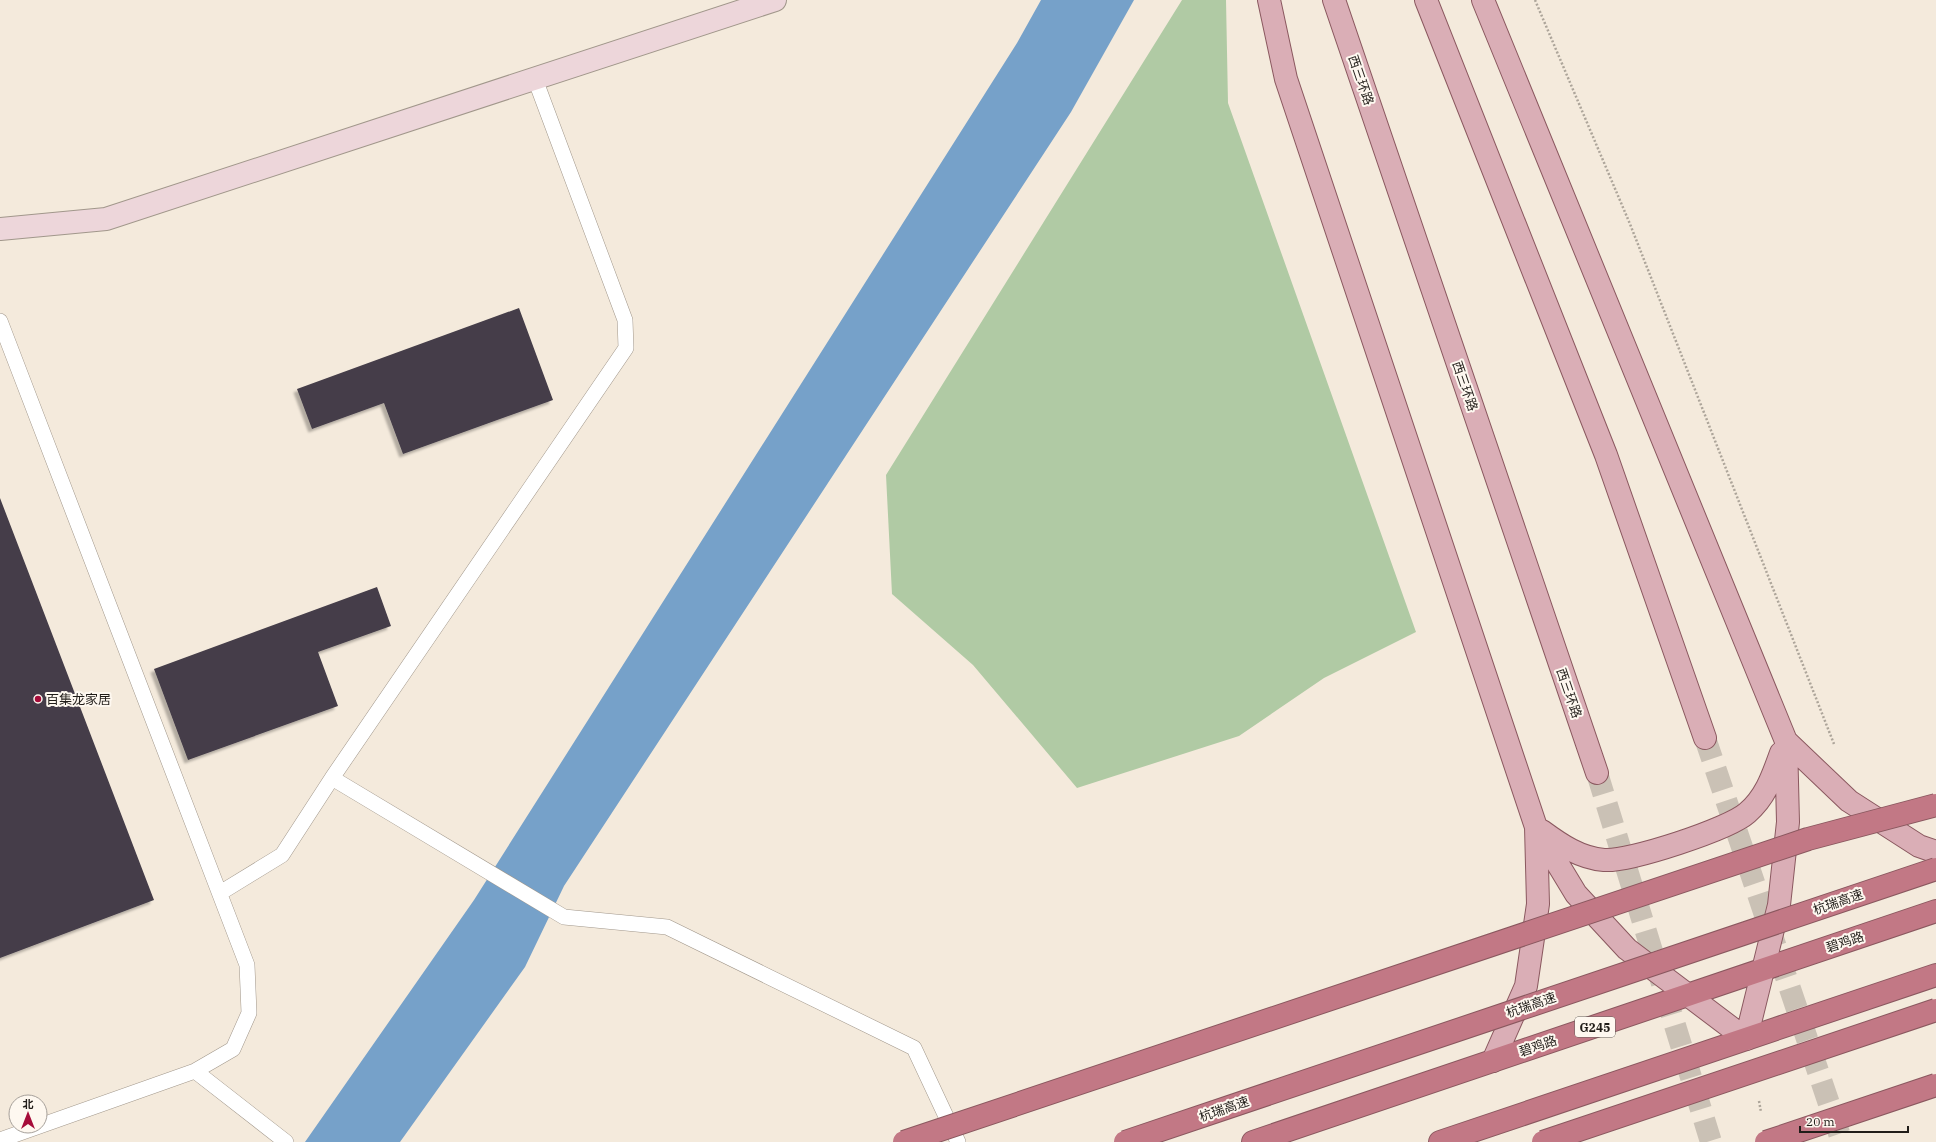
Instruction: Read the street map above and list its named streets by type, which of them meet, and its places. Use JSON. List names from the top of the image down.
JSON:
{
  "streets": {
    "highway": ["杭瑞高速", "碧鸡路", "G245"],
    "main road": ["西三环路"]
  },
  "places": ["百集龙家居"],
  "scale_bar": "20 m",
  "north": "top"
}
